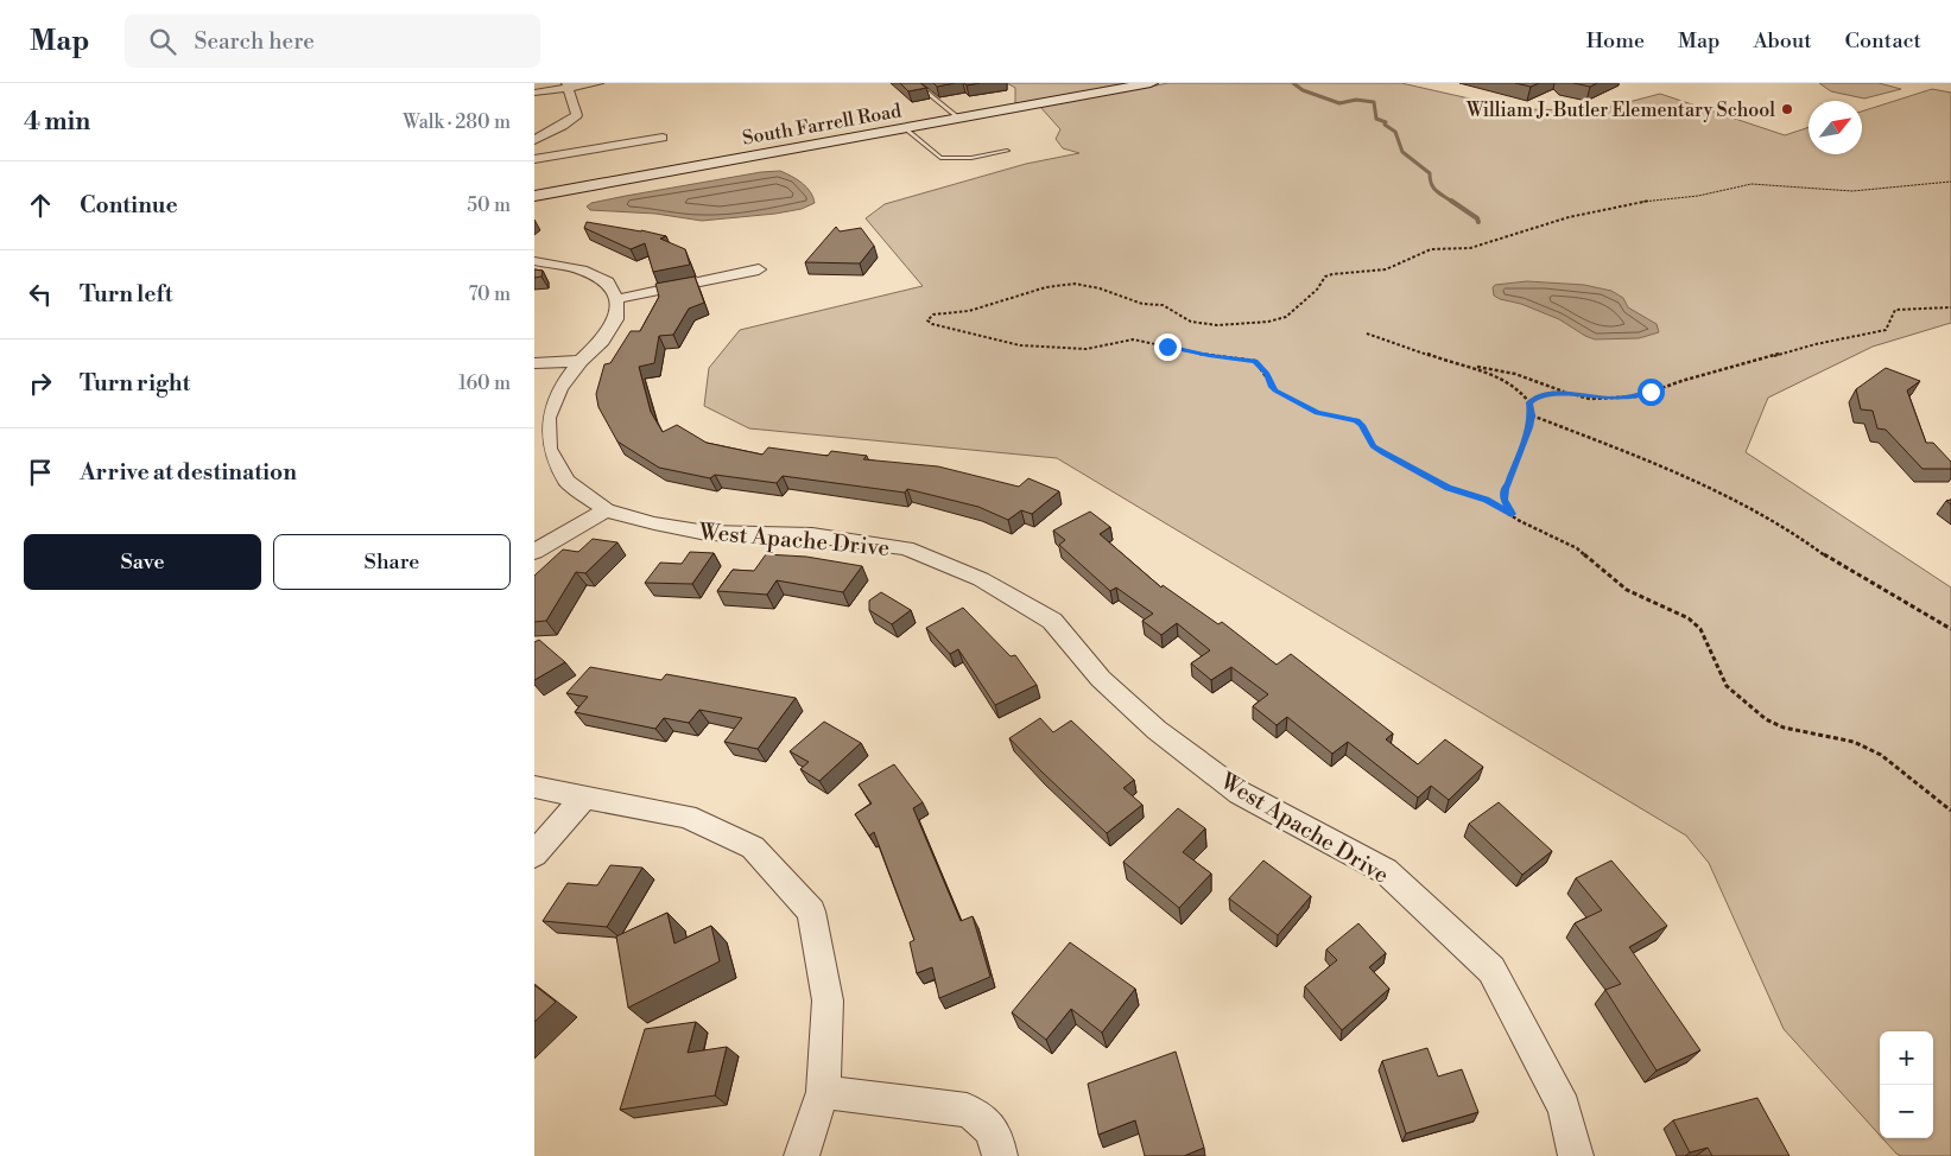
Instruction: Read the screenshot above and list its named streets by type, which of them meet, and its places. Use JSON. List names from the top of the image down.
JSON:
{
  "streets": {
    "street": ["South Farrell Road", "West Apache Drive"]
  },
  "places": ["William J. Butler Elementary School"],
  "north": "top right",
  "page": {
    "header": "Map",
    "search": "Search here",
    "nav": [
      "Home",
      "Map",
      "About",
      "Contact"
    ],
    "heading": ["4 min", "Walk · 280 m"],
    "list": [
      ["Continue", "50 m"],
      ["Turn left", "70 m"],
      ["Turn right", "160 m"],
      "Arrive at destination"
    ],
    "buttons": ["Save", "Share"],
    "map_buttons": ["+", "−"]
  }
}
